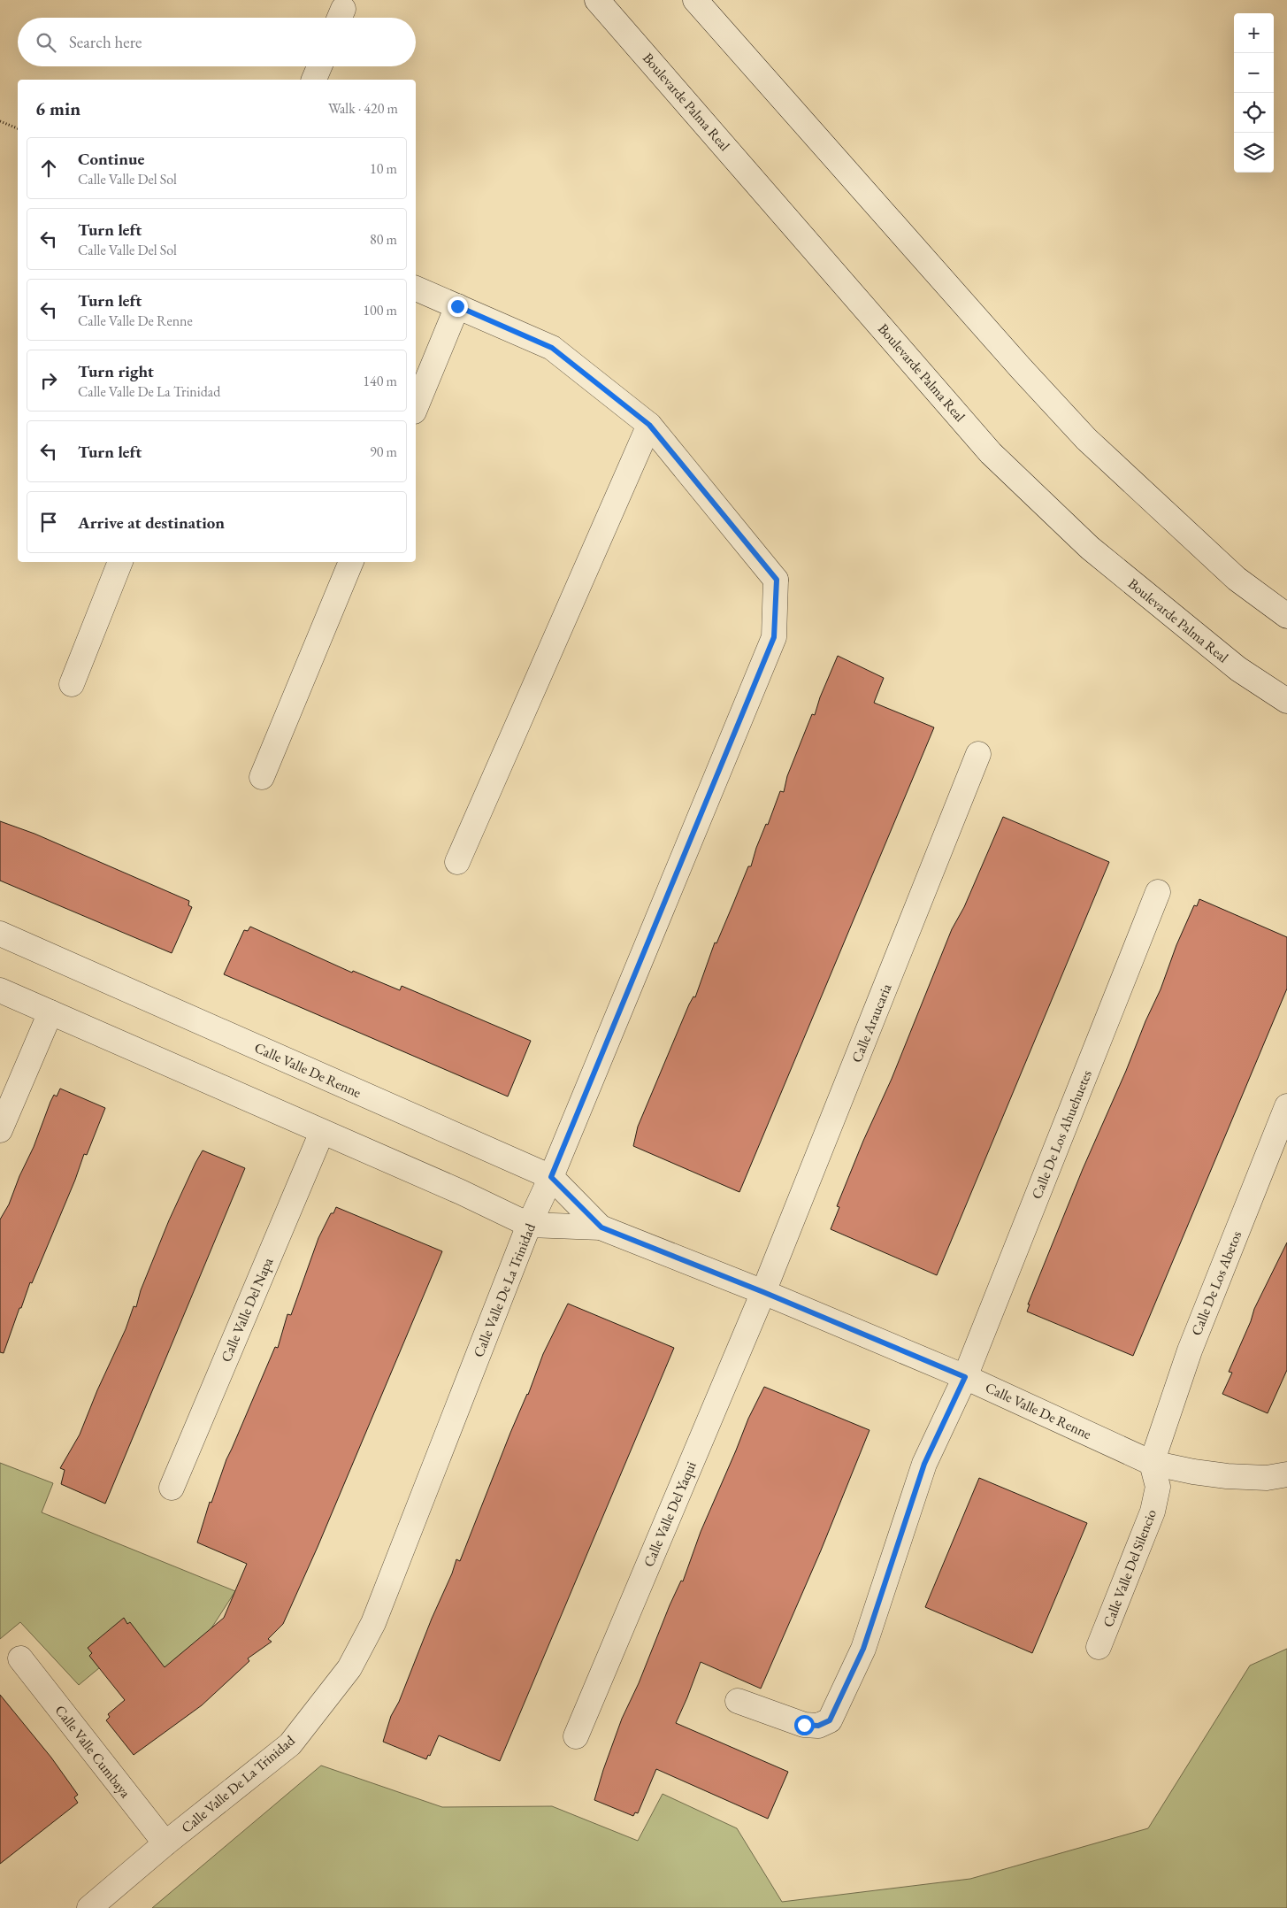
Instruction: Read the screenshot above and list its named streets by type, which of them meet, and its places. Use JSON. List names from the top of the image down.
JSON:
{
  "streets": {
    "street": [
      "Boulevarde Palma Real",
      "Calle Araucaria",
      "Calle Valle De Renne",
      "Calle De Los Ahuehuetes",
      "Calle De Los Abetos",
      "Calle Valle De La Trinidad",
      "Calle Valle Del Napa",
      "Calle Valle Del Yaqui",
      "Calle Valle Del Silencio",
      "Calle Valle Cumbaya"
    ]
  },
  "crossings": [
    ["Calle Araucaria", "Calle Valle De Renne"],
    ["Calle Araucaria", "Calle Valle Del Yaqui"],
    ["Calle Valle De Renne", "Calle De Los Ahuehuetes"],
    ["Calle Valle De Renne", "Calle De Los Abetos"],
    ["Calle Valle De Renne", "Calle Valle De La Trinidad"],
    ["Calle Valle De Renne", "Calle Valle Del Napa"],
    ["Calle Valle De Renne", "Calle Valle Del Yaqui"],
    ["Calle Valle De Renne", "Calle Valle Del Silencio"],
    ["Calle De Los Abetos", "Calle Valle Del Silencio"],
    ["Calle Valle De La Trinidad", "Calle Valle Cumbaya"]
  ],
  "page": {
    "map_buttons": ["+", "−"],
    "search": "Search here",
    "heading": ["6 min", "Walk · 420 m"],
    "list": [
      ["Continue", "Calle Valle Del Sol", "10 m"],
      ["Turn left", "Calle Valle Del Sol", "80 m"],
      ["Turn left", "Calle Valle De Renne", "100 m"],
      ["Turn right", "Calle Valle De La Trinidad", "140 m"],
      ["Turn left", "90 m"],
      "Arrive at destination"
    ]
  }
}
